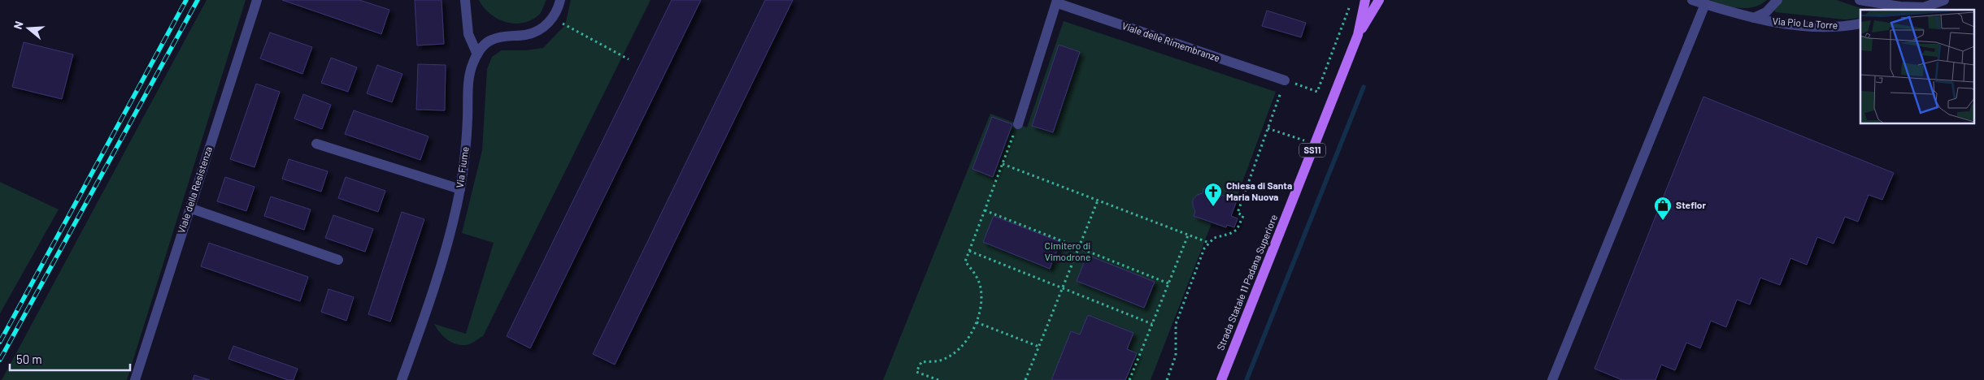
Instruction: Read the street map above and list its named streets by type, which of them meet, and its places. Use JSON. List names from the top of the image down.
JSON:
{
  "streets": {
    "main road": ["SS11", "Strada Statale 11 Padana Superiore"],
    "street": [
      "Via Pio La Torre",
      "Viale delle Rimembranze",
      "Via Fiume",
      "Viale della Resistenza"
    ]
  },
  "parks": ["Cimitero di Vimodrone"],
  "places": {
    "church": ["Chiesa di Santa Maria Nuova"],
    "shop": ["Steflor"]
  },
  "scale_bar": "50 m",
  "north": "left"
}
